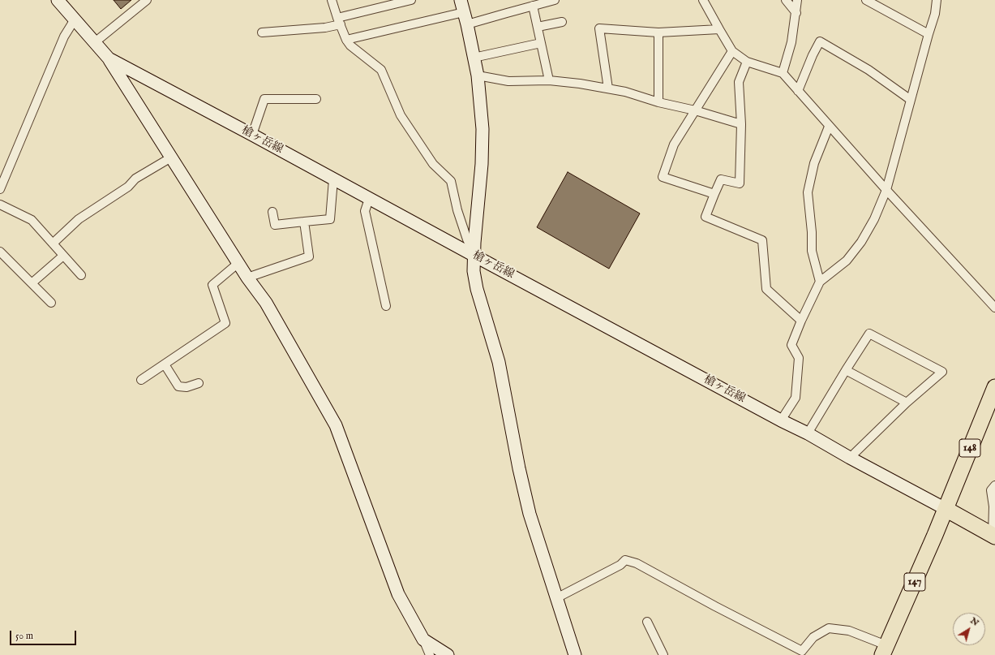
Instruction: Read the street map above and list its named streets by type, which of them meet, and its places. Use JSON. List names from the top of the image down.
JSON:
{
  "streets": {
    "highway": ["148", "147"],
    "street": ["槍ヶ岳線"]
  },
  "crossings": [
    ["槍ヶ岳線", "148"],
    ["槍ヶ岳線", "147"],
    ["148", "147"]
  ],
  "scale_bar": "50 m",
  "north": "top right"
}
